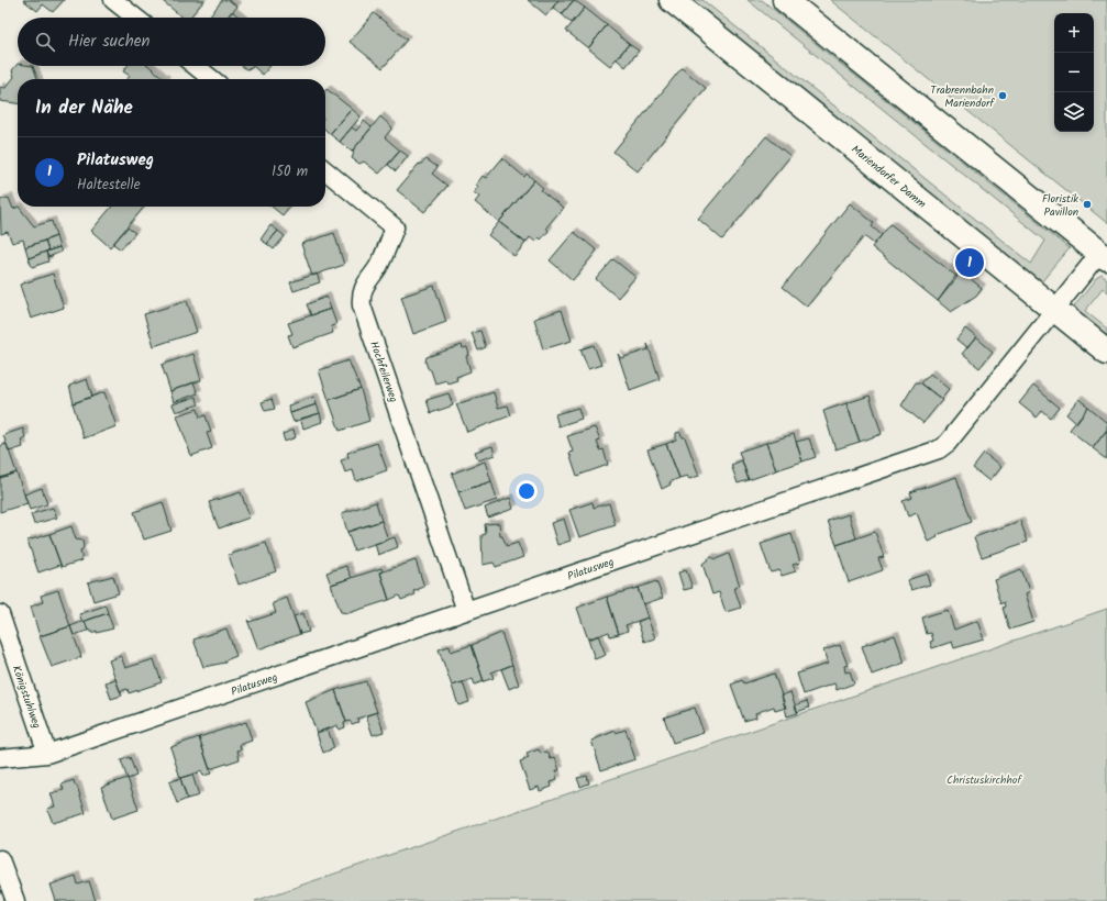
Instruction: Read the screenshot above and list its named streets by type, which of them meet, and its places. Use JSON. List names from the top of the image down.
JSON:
{
  "streets": {
    "main road": ["Mariendorfer Damm"],
    "street": ["Hochfeilerweg", "Pilatusweg", "Königstuhlweg"]
  },
  "crossings": [
    ["Mariendorfer Damm", "Pilatusweg"],
    ["Hochfeilerweg", "Pilatusweg"],
    ["Pilatusweg", "Königstuhlweg"]
  ],
  "parks": ["Christuskirchhof"],
  "places": ["Trabrennbahn Mariendorf", "Floristik Pavillon"],
  "page": {
    "map_buttons": ["+", "−"],
    "search": "Hier suchen",
    "heading": "In der Nähe",
    "list": [
      {
        "mark": "1",
        "name": "Pilatusweg",
        "note": "Haltestelle",
        "value": "150 m"
      }
    ],
    "pins": "1"
  }
}
